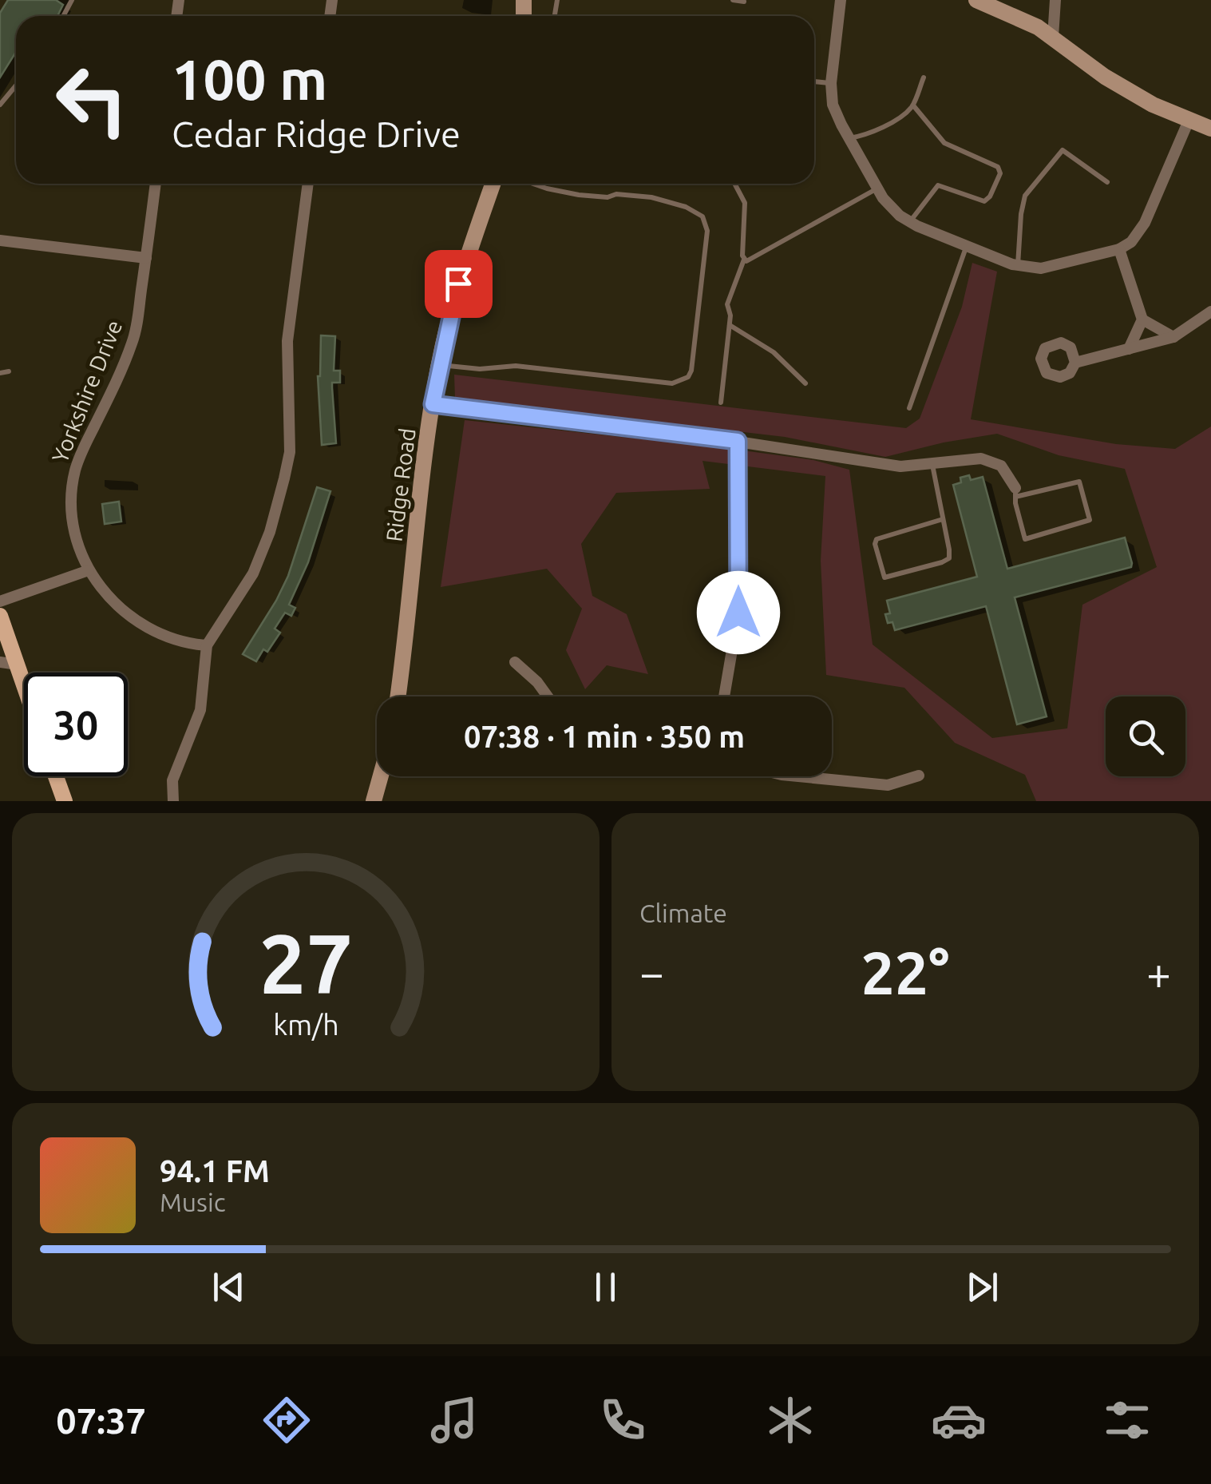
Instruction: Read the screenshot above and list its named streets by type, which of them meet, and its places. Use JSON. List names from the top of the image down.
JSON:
{
  "streets": {
    "main road": ["Ridge Road"],
    "street": ["Yorkshire Drive"]
  },
  "page": {
    "turn": ["100 m", "Cedar Ridge Drive"],
    "limit": "30",
    "trip": "07:38 · 1 min · 350 m",
    "tile": "Climate",
    "heat": ["−", "22°", "+"],
    "song": ["94.1 FM", "Music"],
    "tabs": "07:37",
    "gauge": ["27", "km/h"]
  }
}
